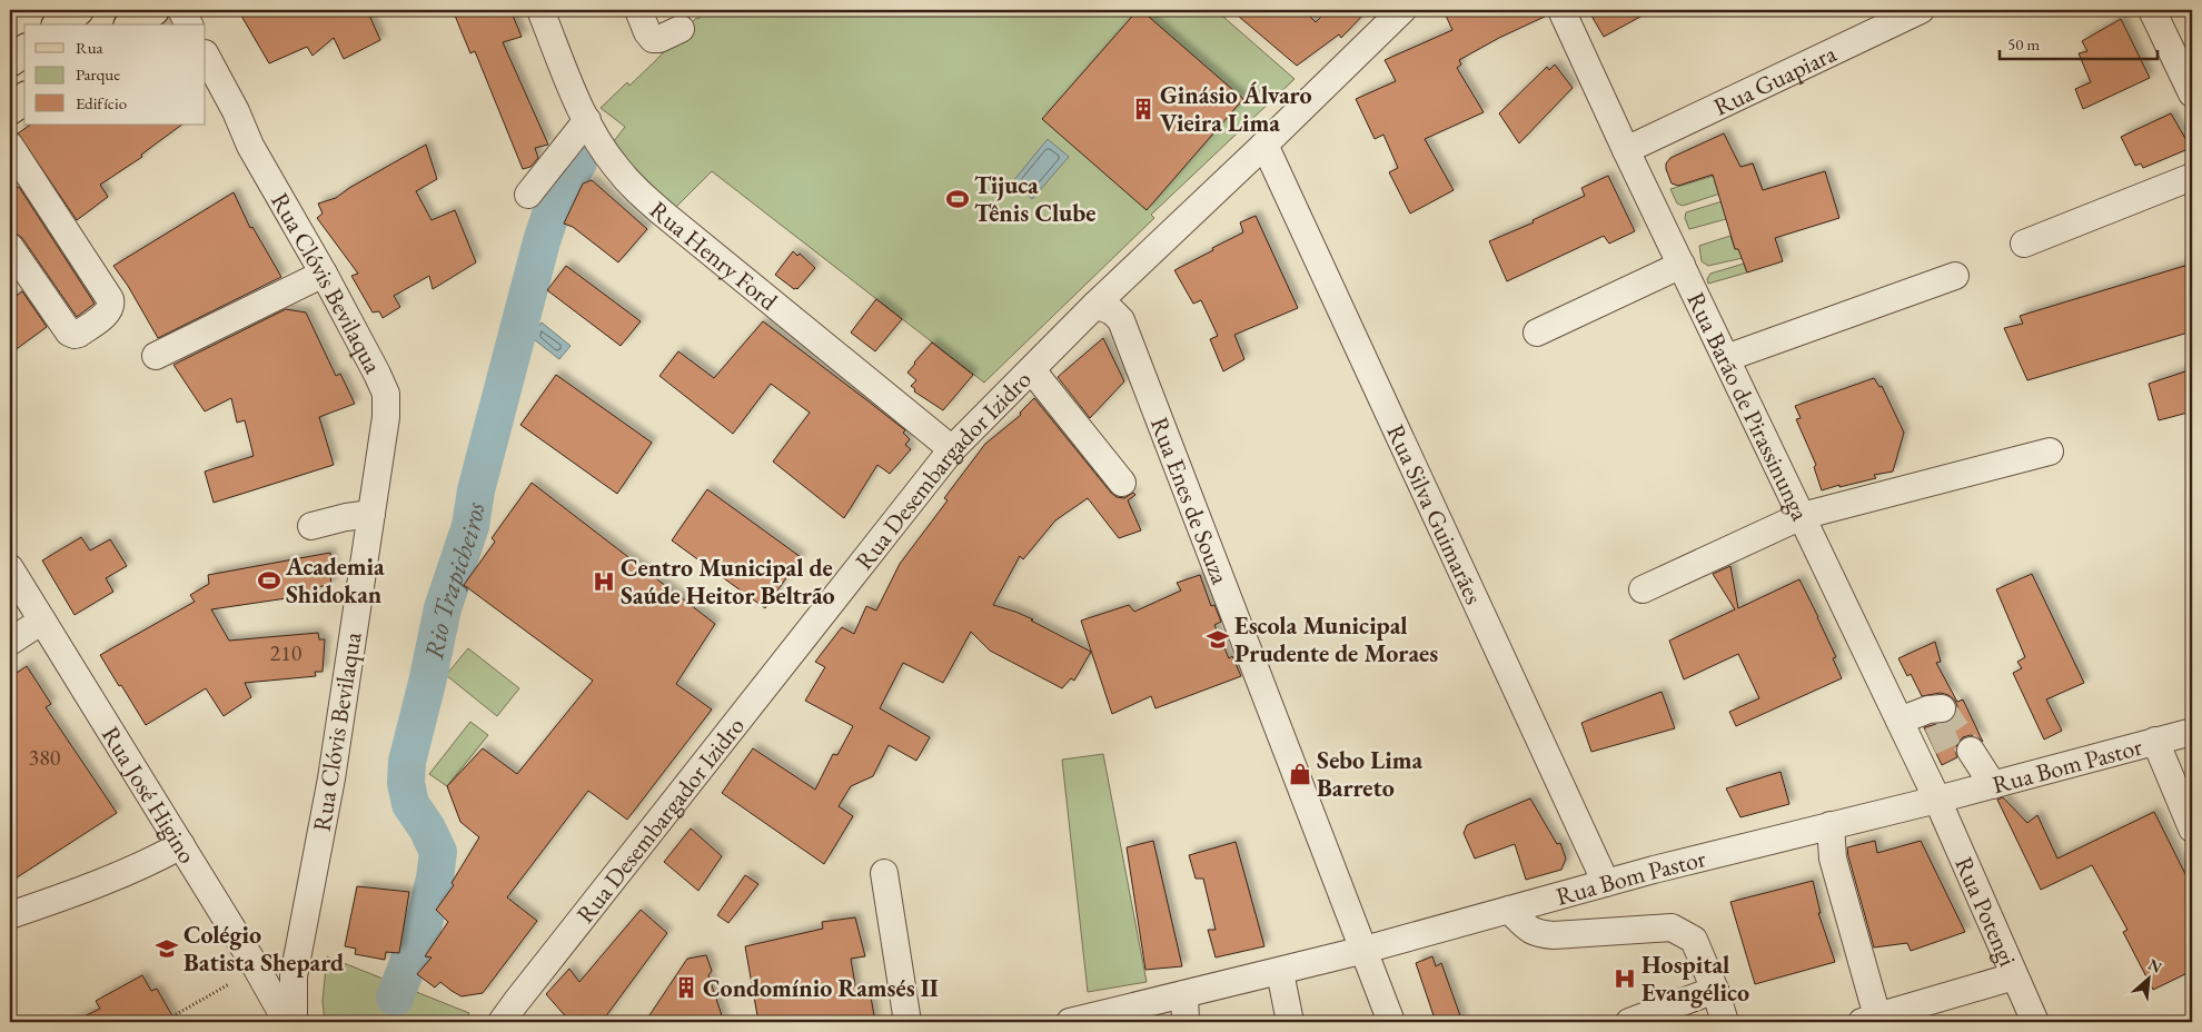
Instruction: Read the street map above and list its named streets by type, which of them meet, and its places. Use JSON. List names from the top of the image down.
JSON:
{
  "streets": {
    "street": [
      "Rua Guapiara",
      "Rua Henry Ford",
      "Rua Clóvis Bevilaqua",
      "Rua Barão de Pirassinunga",
      "Rua Desembargador Izidro",
      "Rua Enes de Souza",
      "Rua Silva Guimarães",
      "Rua Bom Pastor",
      "Rua José Higino",
      "Rua Potengi"
    ]
  },
  "crossings": [
    ["Rua Guapiara", "Rua Barão de Pirassinunga"],
    ["Rua Henry Ford", "Rua Desembargador Izidro"],
    ["Rua Barão de Pirassinunga", "Rua Bom Pastor"],
    ["Rua Barão de Pirassinunga", "Rua Potengi"],
    ["Rua Desembargador Izidro", "Rua Enes de Souza"],
    ["Rua Desembargador Izidro", "Rua Silva Guimarães"],
    ["Rua Enes de Souza", "Rua Bom Pastor"],
    ["Rua Silva Guimarães", "Rua Bom Pastor"],
    ["Rua Bom Pastor", "Rua Potengi"]
  ],
  "water": ["Rio Trapicheiros"],
  "places": {
    "building": ["Ginásio Álvaro Vieira Lima", "Condomínio Ramsés II"],
    "sports": ["Tijuca Tênis Clube", "Academia Shidokan"],
    "hospital": ["Centro Municipal de Saúde Heitor Beltrão", "Hospital Evangélico"],
    "school or university": ["Escola Municipal Prudente de Moraes", "Colégio Batista Shepard"],
    "shop": ["Sebo Lima Barreto"]
  },
  "house_numbers": ["210", "380"],
  "legend": ["Rua", "Parque", "Edifício"],
  "scale_bar": "50 m",
  "north": "top right"
}
